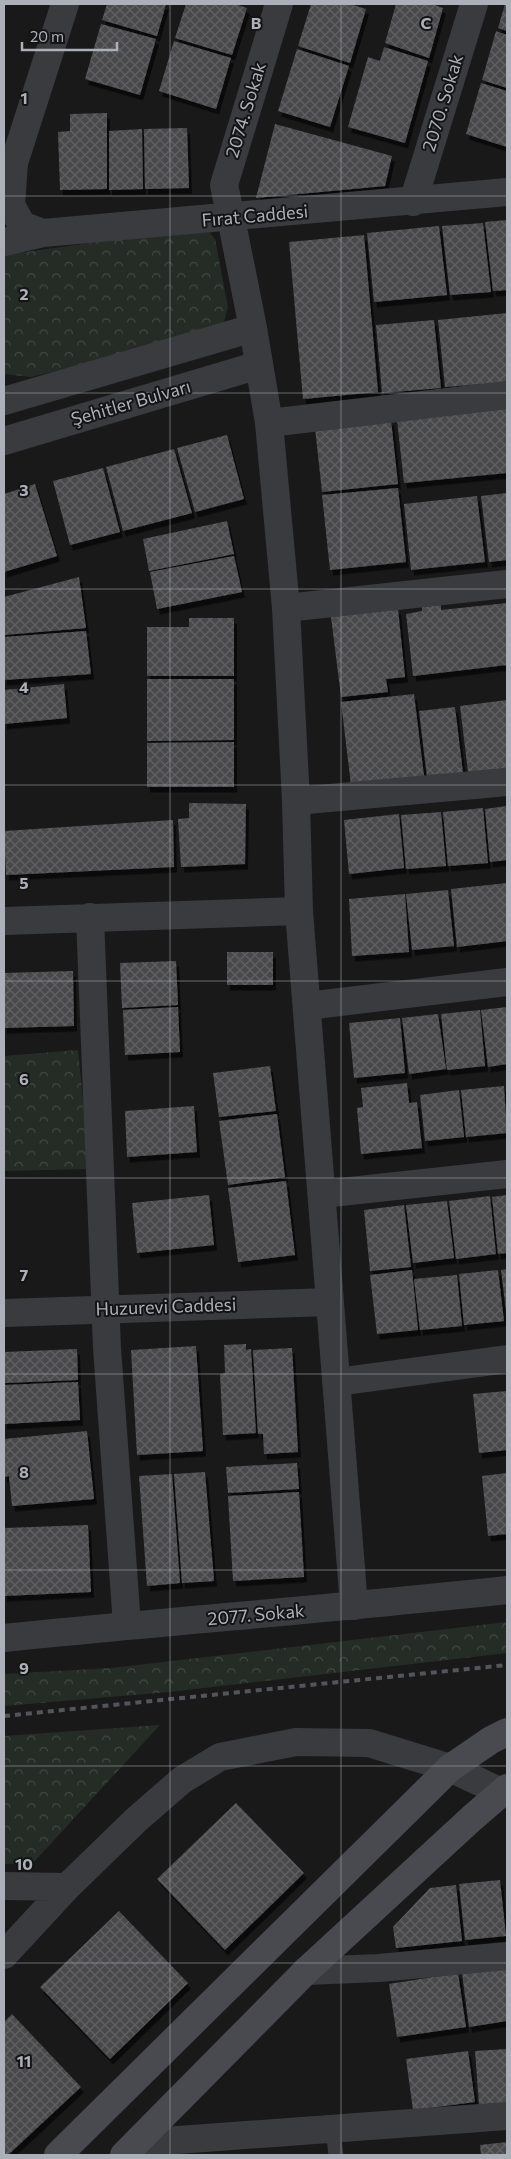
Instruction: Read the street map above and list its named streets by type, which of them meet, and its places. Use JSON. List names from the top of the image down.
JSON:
{
  "streets": {
    "street": [
      "2070. Sokak",
      "2074. Sokak",
      "Fırat Caddesi",
      "Şehitler Bulvarı",
      "Huzurevi Caddesi",
      "2077. Sokak"
    ]
  },
  "crossings": [
    ["2070. Sokak", "Fırat Caddesi"],
    ["2074. Sokak", "Fırat Caddesi"],
    ["2074. Sokak", "Şehitler Bulvarı"],
    ["2074. Sokak", "Huzurevi Caddesi"],
    ["2074. Sokak", "2077. Sokak"]
  ],
  "scale_bar": "20 m",
  "grid": {
    "columns": ["B", "C"],
    "rows": [
      "1",
      "2",
      "3",
      "4",
      "5",
      "6",
      "7",
      "8",
      "9",
      "10",
      "11"
    ]
  }
}
